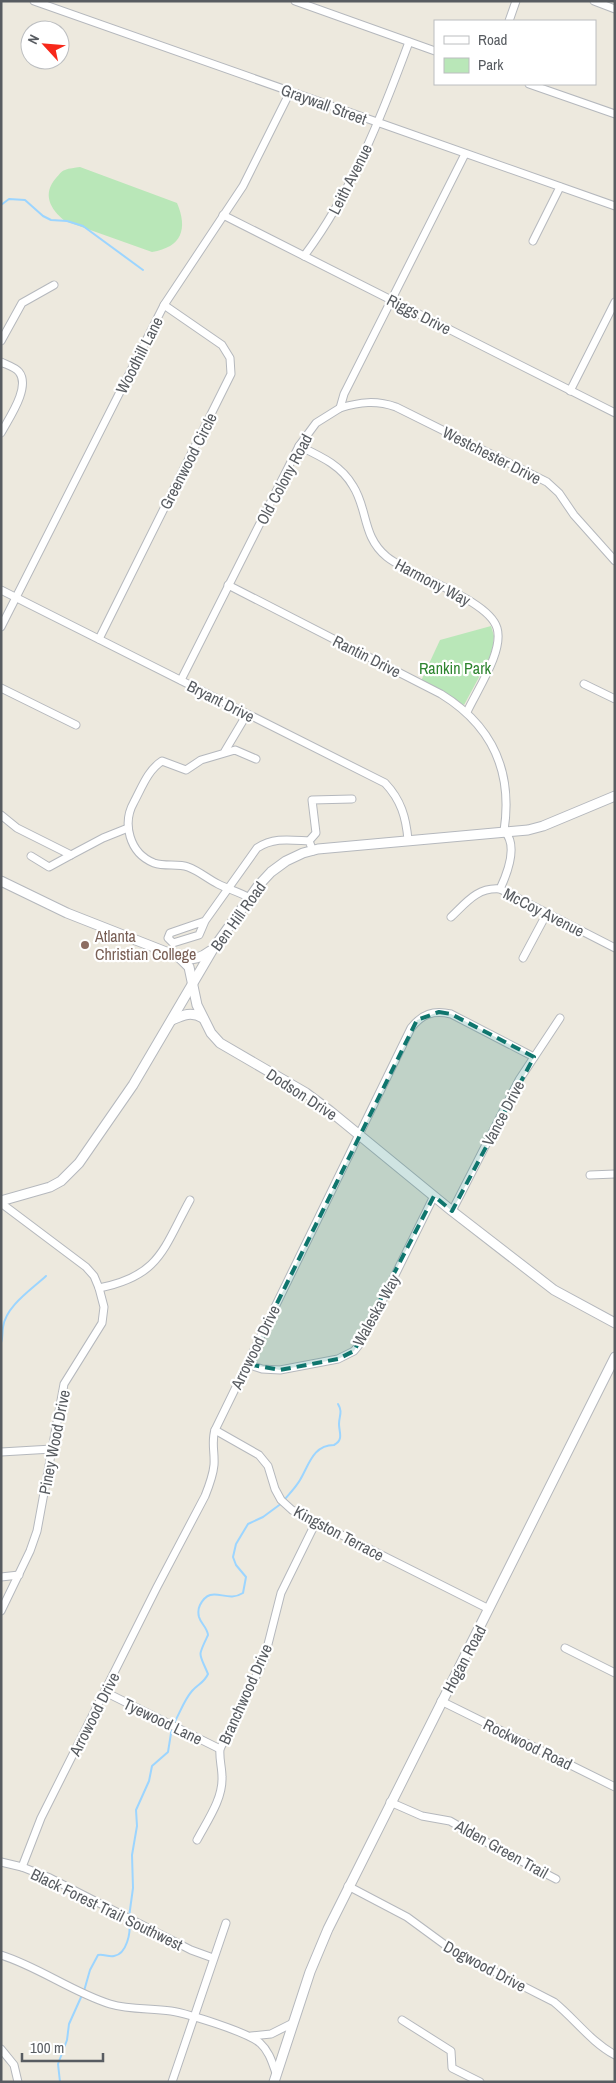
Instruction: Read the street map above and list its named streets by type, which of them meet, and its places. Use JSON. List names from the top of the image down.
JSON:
{
  "streets": {
    "street": [
      "Graywall Street",
      "Leith Avenue",
      "Riggs Drive",
      "Woodhill Lane",
      "Westchester Drive",
      "Greenwood Circle",
      "Old Colony Road",
      "Harmony Way",
      "Rantin Drive",
      "Bryant Drive",
      "McCoy Avenue",
      "Ben Hill Road",
      "Dodson Drive",
      "Vance Drive",
      "Waleska Way",
      "Arrowood Drive",
      "Piney Wood Drive",
      "Kingston Terrace",
      "Hogan Road",
      "Branchwood Drive",
      "Tyewood Lane",
      "Rockwood Road",
      "Alden Green Trail",
      "Black Forest Trail Southwest",
      "Dogwood Drive"
    ]
  },
  "crossings": [
    ["Graywall Street", "Leith Avenue"],
    ["Graywall Street", "Woodhill Lane"],
    ["Leith Avenue", "Riggs Drive"],
    ["Riggs Drive", "Woodhill Lane"],
    ["Woodhill Lane", "Greenwood Circle"],
    ["Woodhill Lane", "Bryant Drive"],
    ["Westchester Drive", "Old Colony Road"],
    ["Greenwood Circle", "Bryant Drive"],
    ["Old Colony Road", "Harmony Way"],
    ["Old Colony Road", "Rantin Drive"],
    ["Old Colony Road", "Bryant Drive"],
    ["Harmony Way", "Rantin Drive"],
    ["Rantin Drive", "McCoy Avenue"],
    ["Rantin Drive", "Ben Hill Road"],
    ["Bryant Drive", "Ben Hill Road"],
    ["Ben Hill Road", "Dodson Drive"],
    ["Ben Hill Road", "Piney Wood Drive"],
    ["Dodson Drive", "Vance Drive"],
    ["Dodson Drive", "Waleska Way"],
    ["Dodson Drive", "Arrowood Drive"],
    ["Vance Drive", "Arrowood Drive"],
    ["Waleska Way", "Arrowood Drive"],
    ["Arrowood Drive", "Kingston Terrace"],
    ["Arrowood Drive", "Tyewood Lane"],
    ["Arrowood Drive", "Black Forest Trail Southwest"],
    ["Kingston Terrace", "Hogan Road"],
    ["Kingston Terrace", "Branchwood Drive"],
    ["Hogan Road", "Rockwood Road"],
    ["Hogan Road", "Alden Green Trail"],
    ["Hogan Road", "Dogwood Drive"],
    ["Branchwood Drive", "Tyewood Lane"]
  ],
  "parks": ["Rankin Park"],
  "places": ["Atlanta Christian College"],
  "legend": ["Road", "Park"],
  "scale_bar": "100 m",
  "north": "top left"
}
